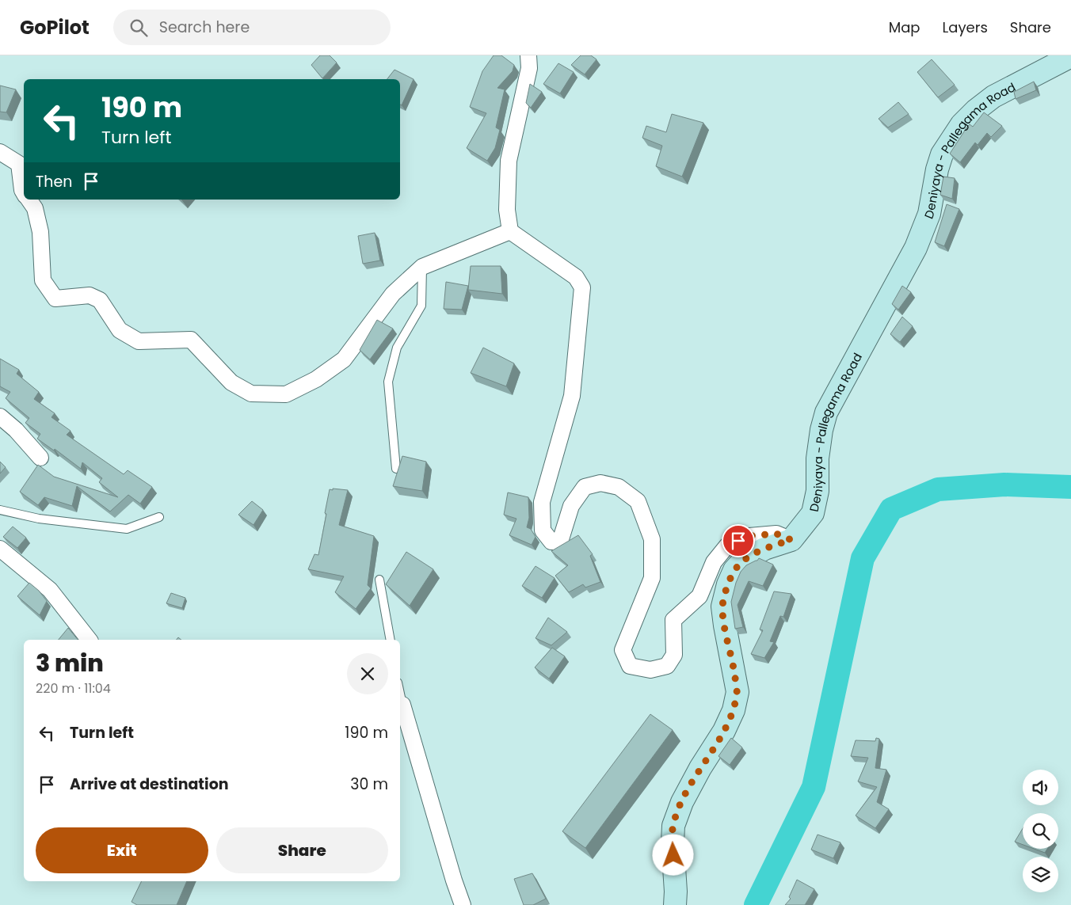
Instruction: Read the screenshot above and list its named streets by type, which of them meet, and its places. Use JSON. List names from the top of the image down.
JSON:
{
  "streets": {
    "main road": ["Deniyaya - Pallegama Road"]
  },
  "page": {
    "header": "GoPilot",
    "search": "Search here",
    "nav": ["Map", "Layers", "Share"],
    "turn": ["190 m", "Turn left"],
    "then": "Then",
    "heading": ["3 min", "220 m · 11:04"],
    "list": [
      {
        "name": "Turn left",
        "value": "190 m"
      },
      {
        "name": "Arrive at destination",
        "value": "30 m"
      }
    ],
    "buttons": ["Exit", "Share"]
  }
}
